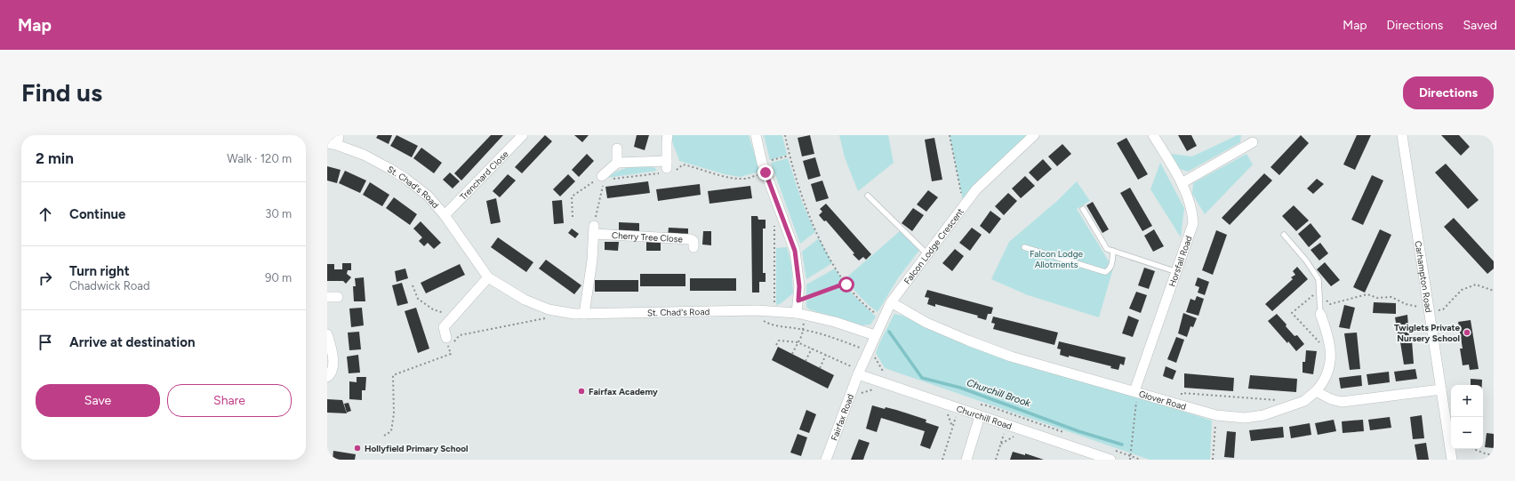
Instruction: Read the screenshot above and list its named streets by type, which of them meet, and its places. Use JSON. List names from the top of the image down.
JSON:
{
  "streets": {
    "street": [
      "Trenchard Close",
      "St. Chad's Road",
      "Cherry Tree Close",
      "Falcon Lodge Crescent",
      "Horsfall Road",
      "Carhampton Road",
      "Glover Road",
      "Fairfax Road",
      "Churchill Road"
    ]
  },
  "crossings": [
    ["Trenchard Close", "St. Chad's Road"],
    ["St. Chad's Road", "Falcon Lodge Crescent"],
    ["Falcon Lodge Crescent", "Glover Road"],
    ["Falcon Lodge Crescent", "Fairfax Road"],
    ["Falcon Lodge Crescent", "Churchill Road"],
    ["Horsfall Road", "Glover Road"],
    ["Fairfax Road", "Churchill Road"]
  ],
  "water": ["Churchill Brook"],
  "parks": ["Falcon Lodge Allotments"],
  "places": ["Twiglets Private Nursery School", "Fairfax Academy", "Hollyfield Primary School"],
  "page": {
    "header": "Map",
    "nav": ["Map", "Directions", "Saved"],
    "buttons": [
      "Directions",
      ["Save", "Share"]
    ],
    "title": "Find us",
    "heading": ["2 min", "Walk · 120 m"],
    "list": [
      ["Continue", "30 m"],
      ["Turn right", "Chadwick Road", "90 m"],
      "Arrive at destination"
    ],
    "map_buttons": ["+", "−"]
  }
}
